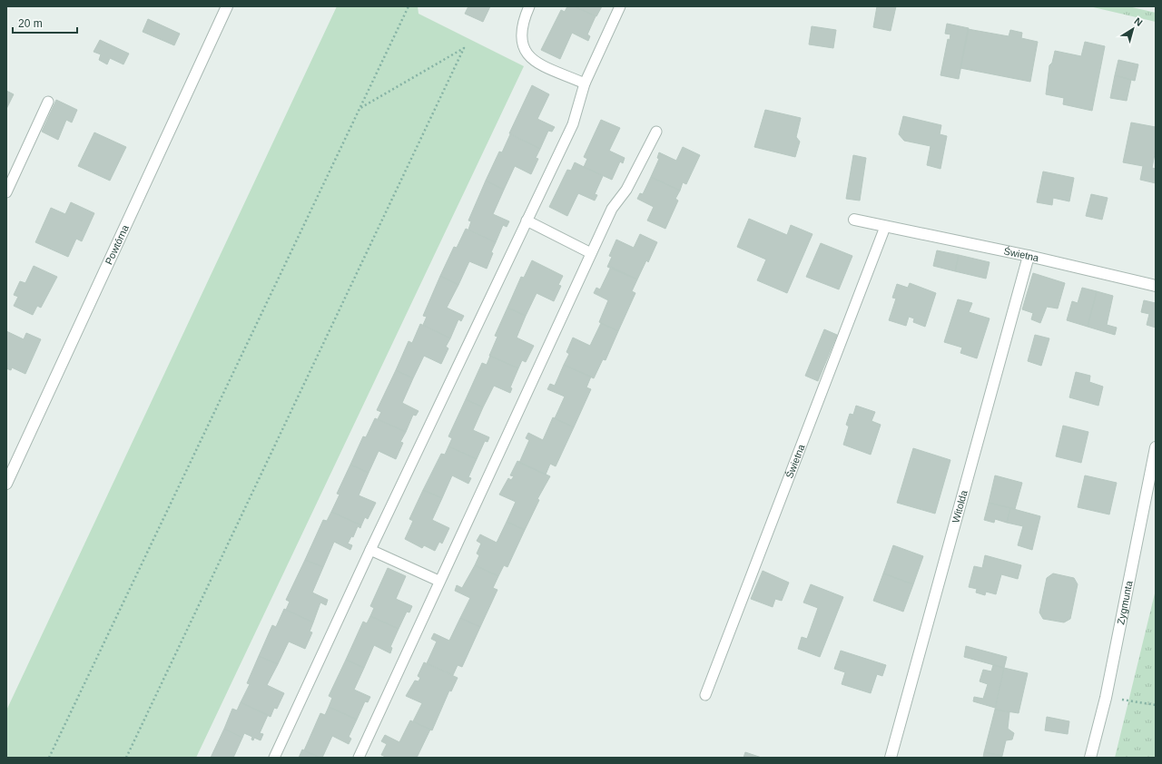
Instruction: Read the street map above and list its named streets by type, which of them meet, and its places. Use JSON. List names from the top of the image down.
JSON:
{
  "streets": {
    "street": [
      "Powtórna",
      "Świetna",
      "Witolda",
      "Zygmunta"
    ]
  },
  "crossings": [
    ["Świetna", "Witolda"]
  ],
  "scale_bar": "20 m",
  "north": "top right"
}
